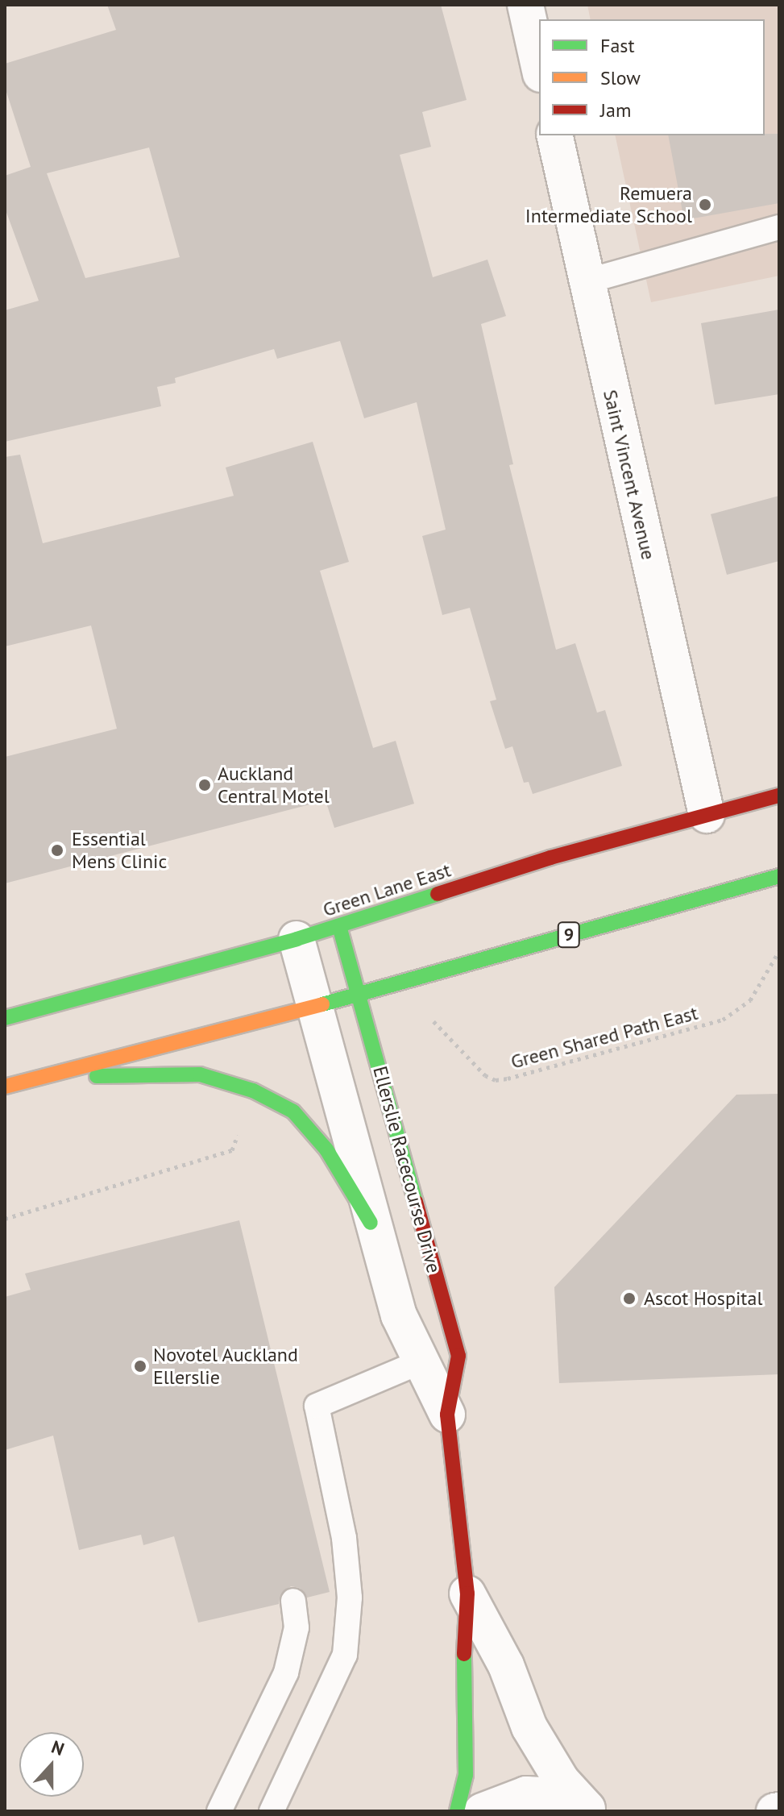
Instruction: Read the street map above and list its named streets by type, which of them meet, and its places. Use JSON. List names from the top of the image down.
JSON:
{
  "streets": {
    "main road": ["Green Lane East", "9", "Ellerslie Racecourse Drive"],
    "street": ["Saint Vincent Avenue"],
    "path": ["Green Shared Path East"]
  },
  "crossings": [
    ["Saint Vincent Avenue", "Green Lane East"],
    ["Green Lane East", "Ellerslie Racecourse Drive"],
    ["9", "Ellerslie Racecourse Drive"]
  ],
  "places": [
    "Remuera Intermediate School",
    "Auckland Central Motel",
    "Essential Mens Clinic",
    "Ascot Hospital",
    "Novotel Auckland Ellerslie"
  ],
  "legend": ["Fast", "Slow", "Jam"],
  "north": "top"
}
